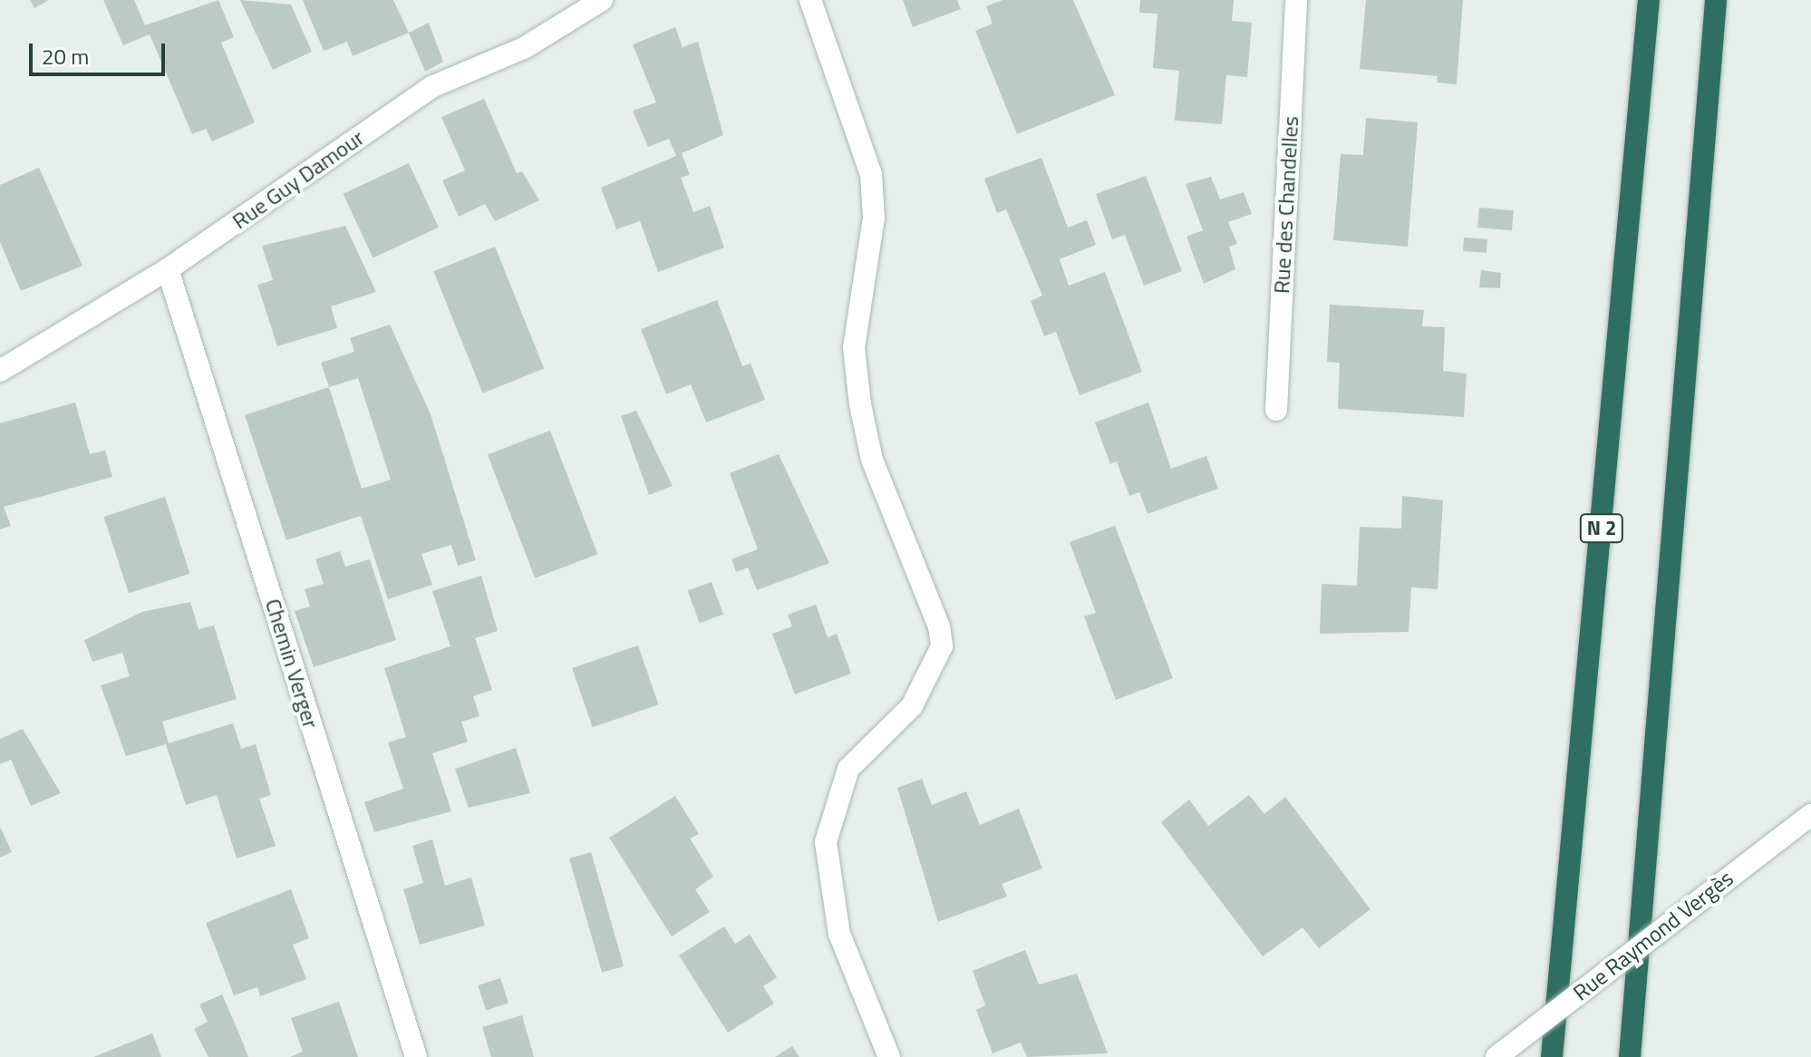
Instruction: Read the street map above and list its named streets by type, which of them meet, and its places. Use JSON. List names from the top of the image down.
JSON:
{
  "streets": {
    "highway": ["N 2"],
    "street": [
      "Rue Guy Damour",
      "Rue des Chandelles",
      "Chemin Verger",
      "Rue Raymond Vergès"
    ]
  },
  "crossings": [
    ["Rue Guy Damour", "Chemin Verger"]
  ],
  "scale_bar": "20 m"
}
